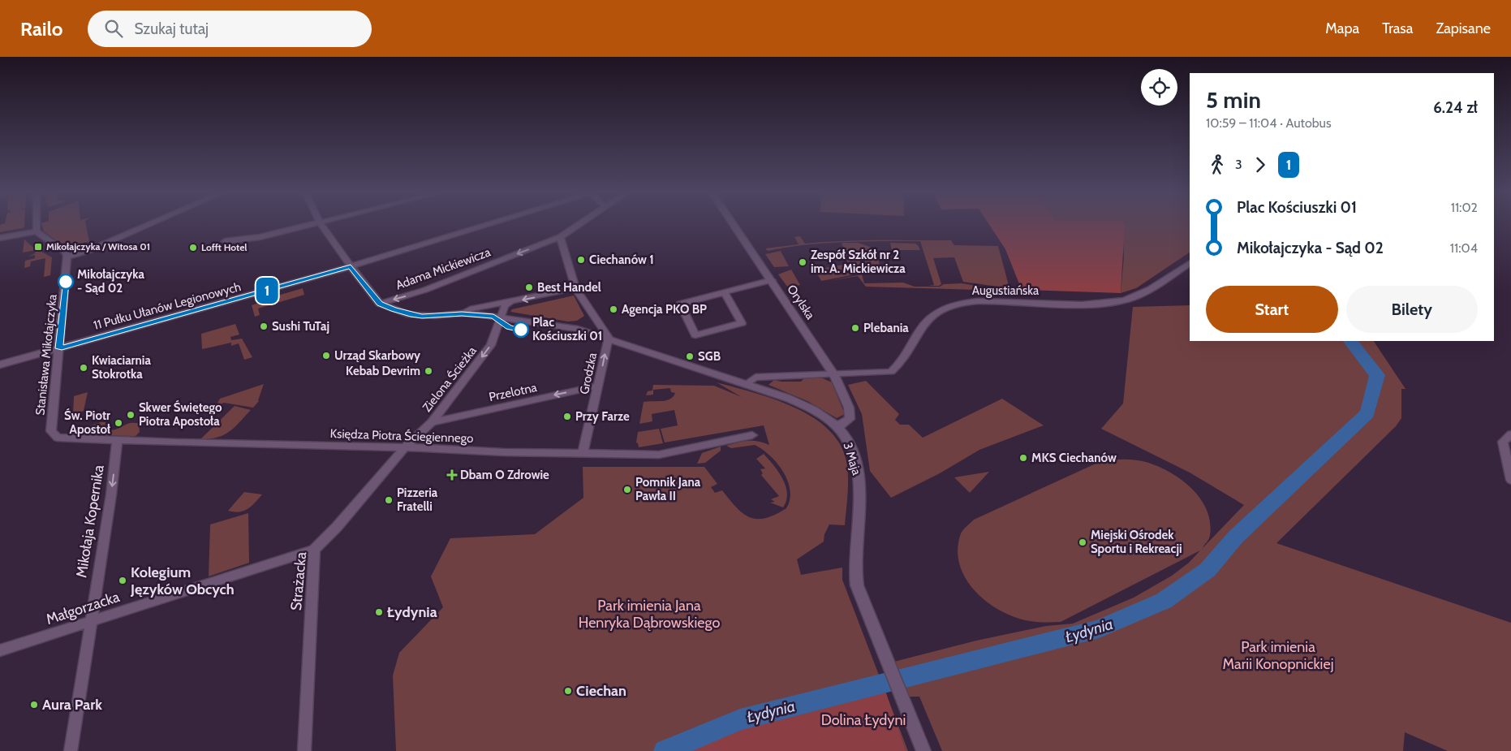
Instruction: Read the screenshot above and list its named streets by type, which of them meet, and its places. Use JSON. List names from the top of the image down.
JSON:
{
  "streets": {
    "street": [
      "Adama Mickiewicza",
      "Augustiańska",
      "Orylska",
      "11 Pułku Ułanów Legionowych",
      "Stanisława Mikołajczyka",
      "Grodzka",
      "Zielona Ścieżka",
      "Przelotna",
      "Księdza Piotra Ściegiennego",
      "3 Maja",
      "Mikołaja Kopernika",
      "Strażacka",
      "Małgorzacka"
    ]
  },
  "crossings": [
    ["Adama Mickiewicza", "3 Maja"],
    ["Augustiańska", "Orylska"],
    ["Augustiańska", "3 Maja"],
    ["Orylska", "3 Maja"],
    ["11 Pułku Ułanów Legionowych", "Stanisława Mikołajczyka"],
    ["Stanisława Mikołajczyka", "Księdza Piotra Ściegiennego"],
    ["Grodzka", "Przelotna"],
    ["Grodzka", "Księdza Piotra Ściegiennego"],
    ["Grodzka", "3 Maja"],
    ["Zielona Ścieżka", "Przelotna"],
    ["Zielona Ścieżka", "Księdza Piotra Ściegiennego"],
    ["Zielona Ścieżka", "3 Maja"],
    ["Zielona Ścieżka", "Strażacka"],
    ["Księdza Piotra Ściegiennego", "Mikołaja Kopernika"],
    ["Księdza Piotra Ściegiennego", "Strażacka"],
    ["Mikołaja Kopernika", "Małgorzacka"],
    ["Strażacka", "Małgorzacka"]
  ],
  "one_way": [
    "Grodzka",
    "Zielona Ścieżka",
    "Przelotna",
    "Mikołaja Kopernika"
  ],
  "water": ["Łydynia"],
  "parks": ["Park imienia Jana Henryka Dąbrowskiego", "Park imienia Marii Konopnickiej", "Dolina Łydyni"],
  "places": {
    "transit": ["Mikołajczyka / Witosa 01"],
    "other": [
      "Lofft Hotel",
      "Ciechanów 1",
      "Zespół Szkół nr 2 im. A. Mickiewicza",
      "Mikołajczyka - Sąd 02",
      "Best Handel",
      "Agencja PKO BP",
      "Sushi TuTaj",
      "Plebania",
      "Plac Kościuszki 01",
      "Urząd Skarbowy",
      "SGB",
      "Kwiaciarnia Stokrotka",
      "Kebab Devrim",
      "Skwer Świętego Piotra Apostoła",
      "Przy Farze",
      "Św. Piotr Apostoł",
      "MKS Ciechanów",
      "Pomnik Jana Pawła II",
      "Pizzeria Fratelli",
      "Miejski Ośrodek Sportu i Rekreacji",
      "Kolegium Języków Obcych",
      "Łydynia",
      "Ciechan",
      "Aura Park"
    ],
    "health": ["Dbam O Zdrowie"]
  },
  "lines": ["bus line 1"],
  "page": {
    "header": "Railo",
    "search": "Szukaj tutaj",
    "nav": ["Mapa", "Trasa", "Zapisane"],
    "on_map": "1",
    "heading": ["5 min", "10:59 – 11:04 · Autobus", "6.24 zł"],
    "legs": ["3", "1"],
    "list": [
      {
        "name": "Plac Kościuszki 01",
        "value": "11:02"
      },
      {
        "name": "Mikołajczyka - Sąd 02",
        "value": "11:04"
      }
    ],
    "buttons": ["Start", "Bilety"]
  }
}
